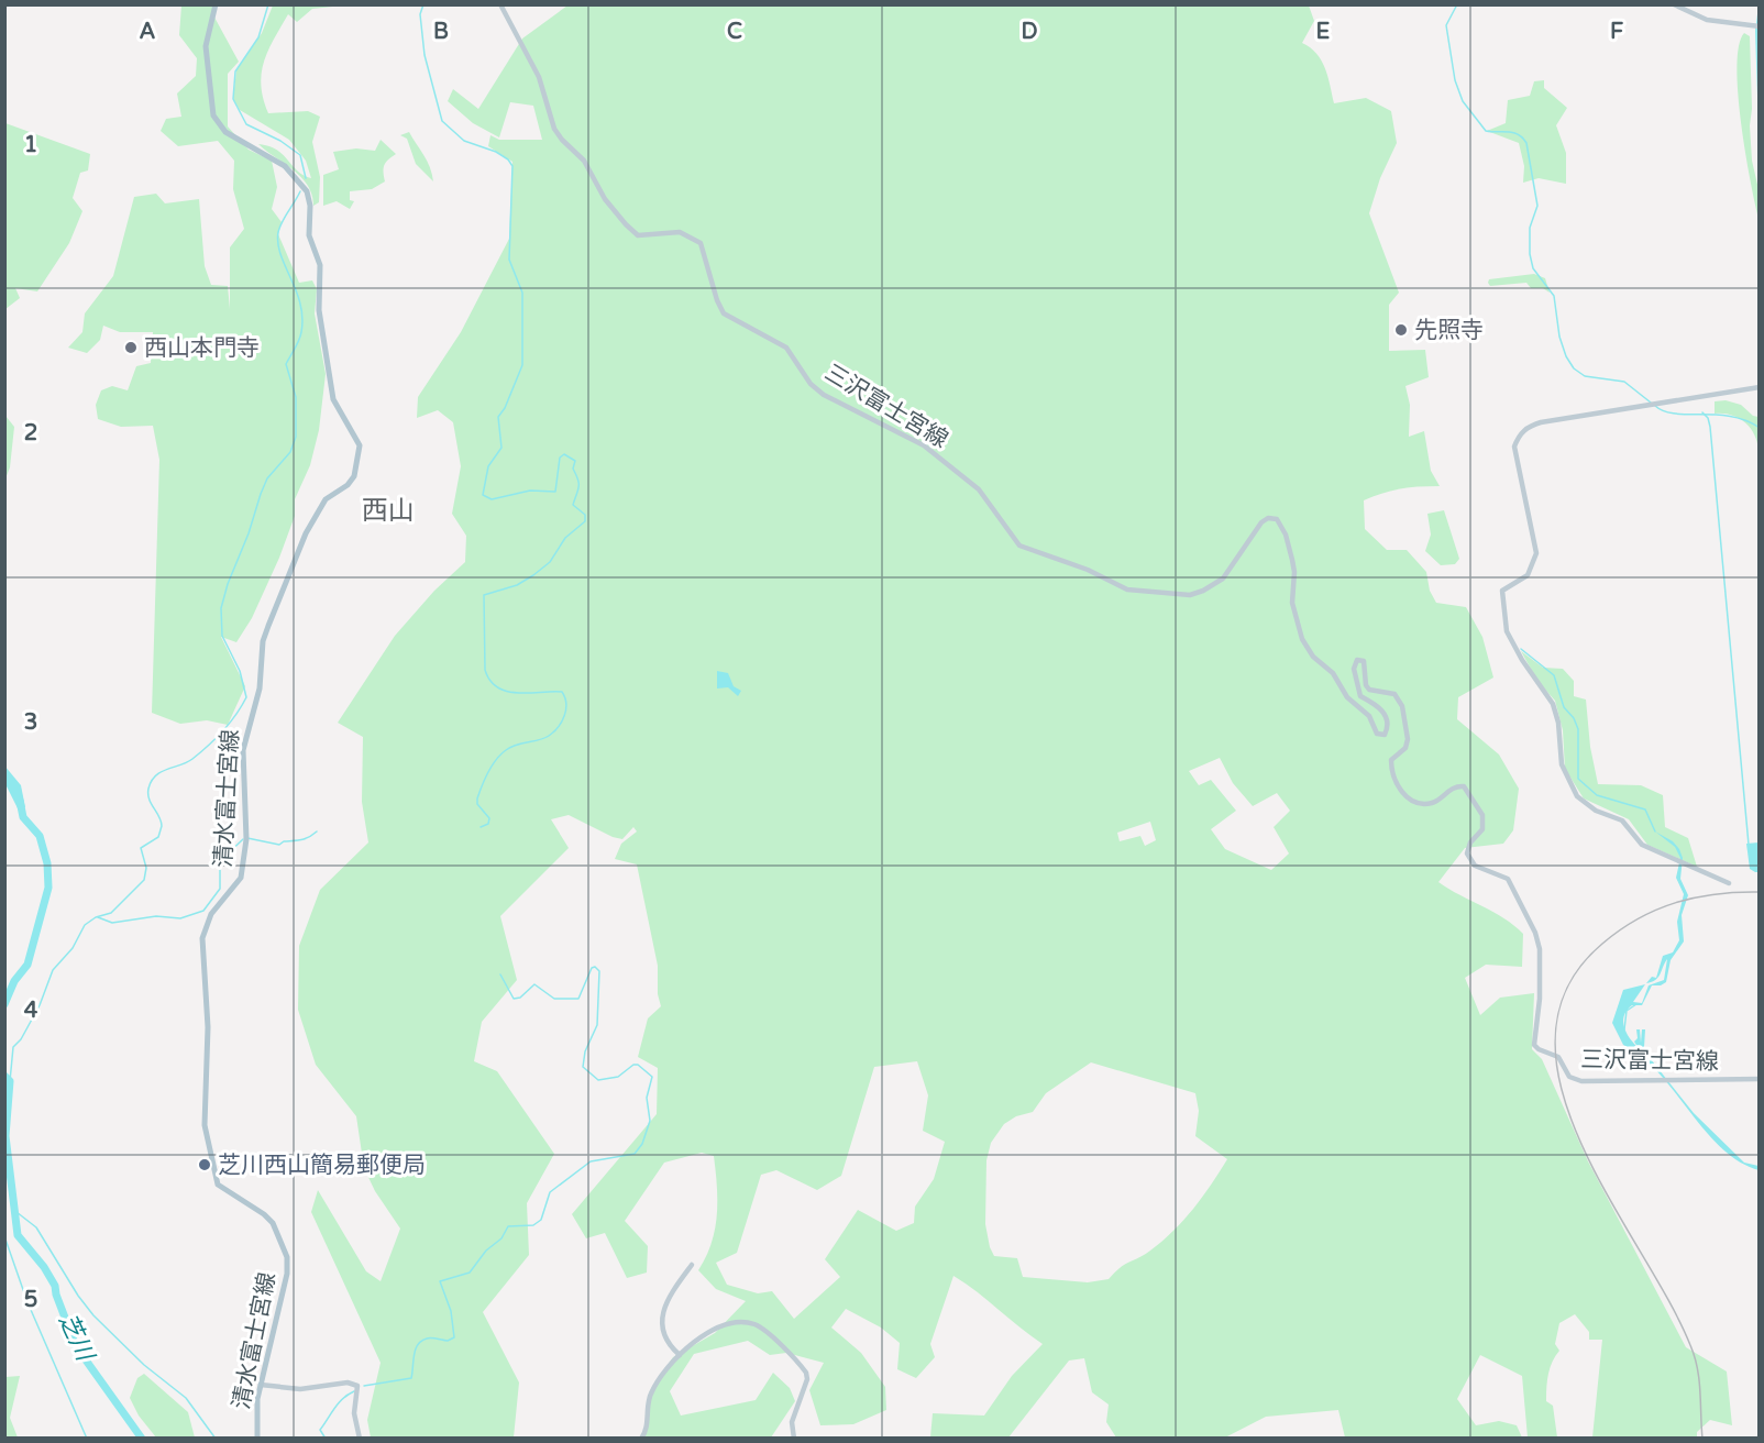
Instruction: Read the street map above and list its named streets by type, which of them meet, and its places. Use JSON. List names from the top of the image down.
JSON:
{
  "streets": {
    "main road": ["三沢富士宮線", "清水富士宮線"]
  },
  "districts": ["西山"],
  "water": ["芝川"],
  "places": ["先照寺", "西山本門寺", "芝川西山簡易郵便局"],
  "grid": {
    "columns": [
      "A",
      "B",
      "C",
      "D",
      "E",
      "F"
    ],
    "rows": [
      "1",
      "2",
      "3",
      "4",
      "5"
    ]
  }
}
